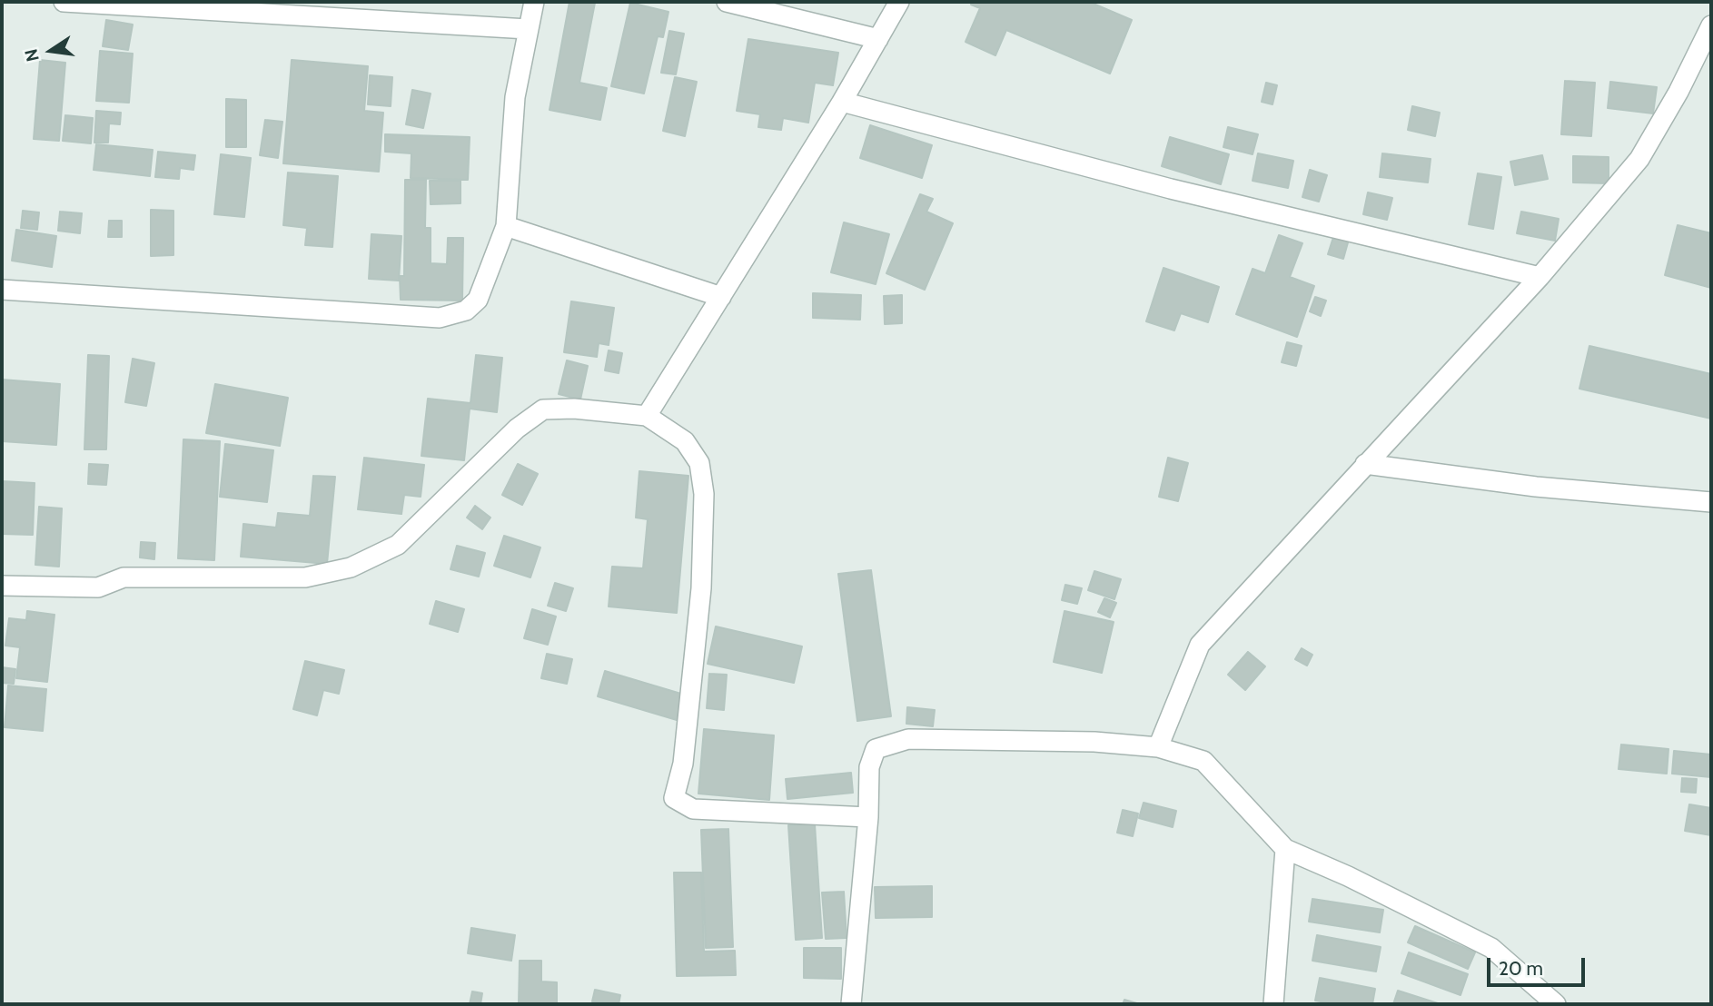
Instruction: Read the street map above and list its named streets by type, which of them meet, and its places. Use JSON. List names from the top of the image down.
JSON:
{
  "scale_bar": "20 m",
  "north": "left"
}
